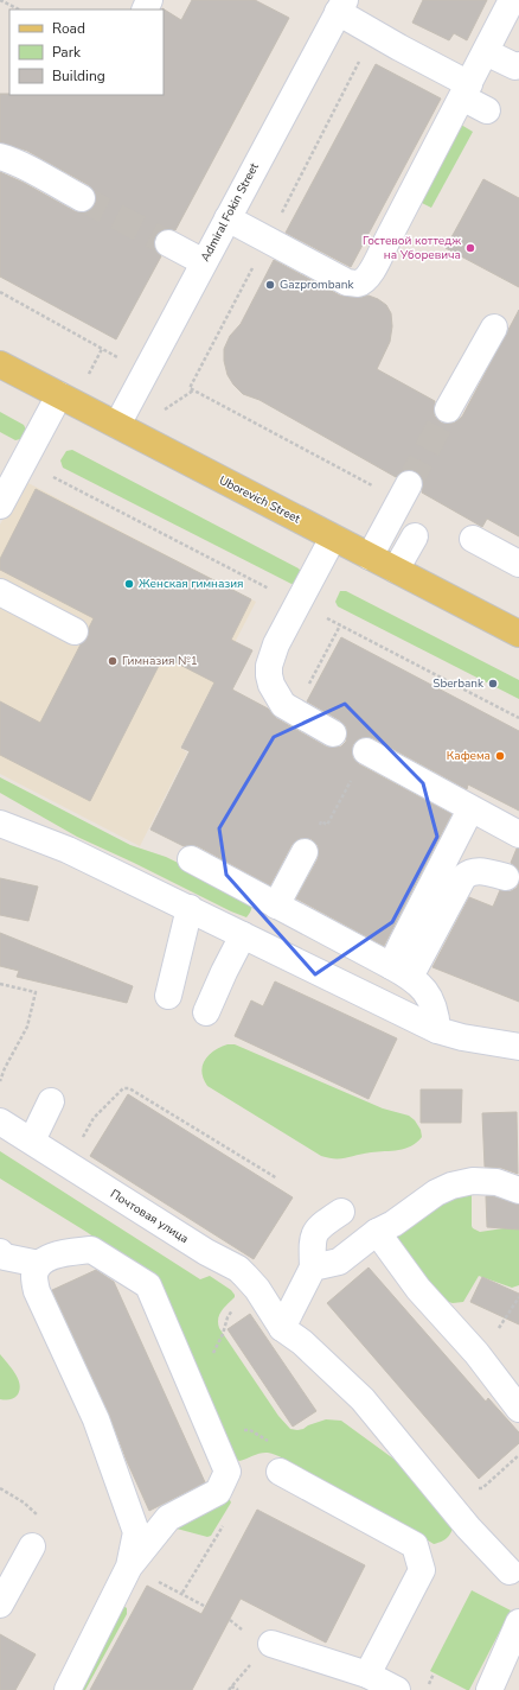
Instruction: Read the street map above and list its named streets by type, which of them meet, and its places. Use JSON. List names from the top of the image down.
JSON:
{
  "streets": {
    "main road": ["Uborevich Street"],
    "street": ["Admiral Fokin Street", "Почтовая улица"]
  },
  "crossings": [
    ["Admiral Fokin Street", "Uborevich Street"]
  ],
  "places": [
    "Гостевой коттедж на Уборевича",
    "Gazprombank",
    "Женская гимназия",
    "Гимназия №1",
    "Sberbank",
    "Кафема"
  ],
  "legend": ["Road", "Park", "Building"]
}
